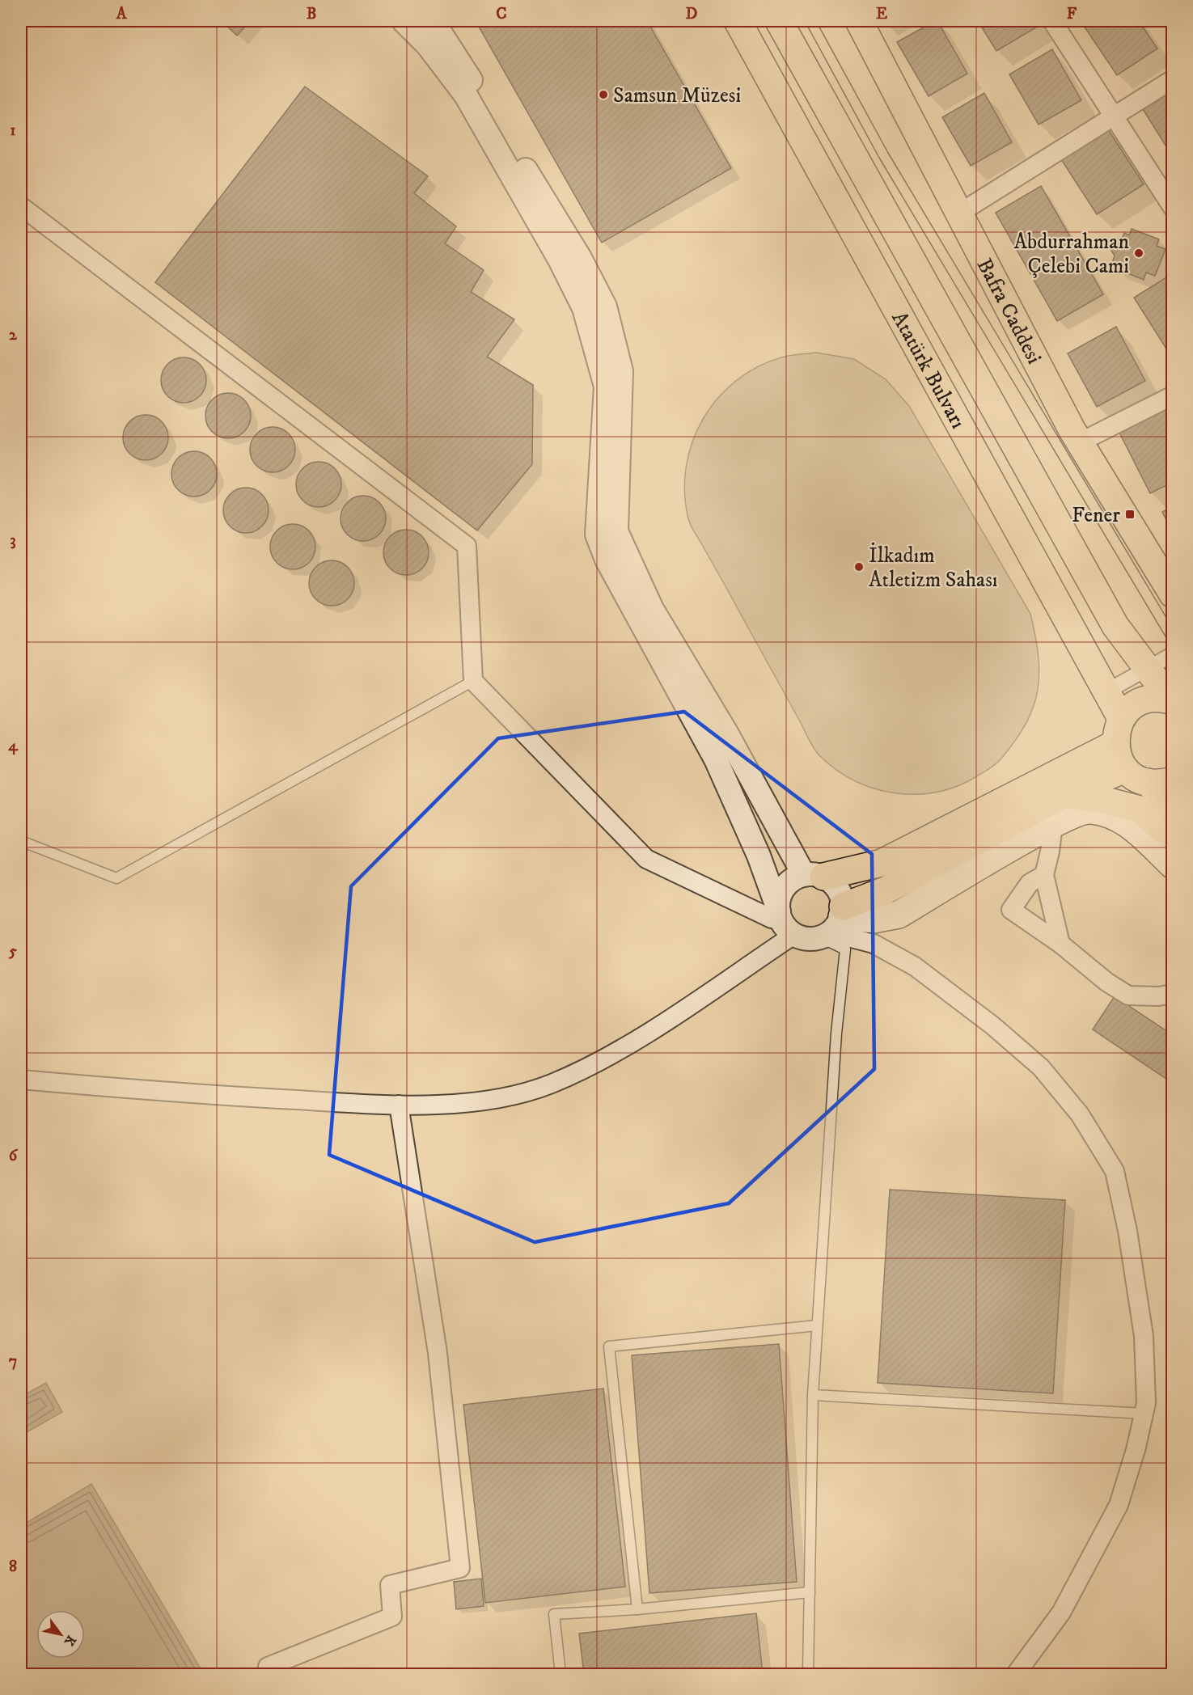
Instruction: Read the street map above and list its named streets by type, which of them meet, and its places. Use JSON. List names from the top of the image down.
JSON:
{
  "streets": {
    "main road": ["Bafra Caddesi", "Atatürk Bulvarı"]
  },
  "places": {
    "other": ["Samsun Müzesi", "Abdurrahman Çelebi Cami", "İlkadım Atletizm Sahası"],
    "transit": ["Fener"]
  },
  "north": "bottom right",
  "grid": {
    "columns": [
      "A",
      "B",
      "C",
      "D",
      "E",
      "F"
    ],
    "rows": [
      "1",
      "2",
      "3",
      "4",
      "5",
      "6",
      "7",
      "8"
    ]
  }
}
